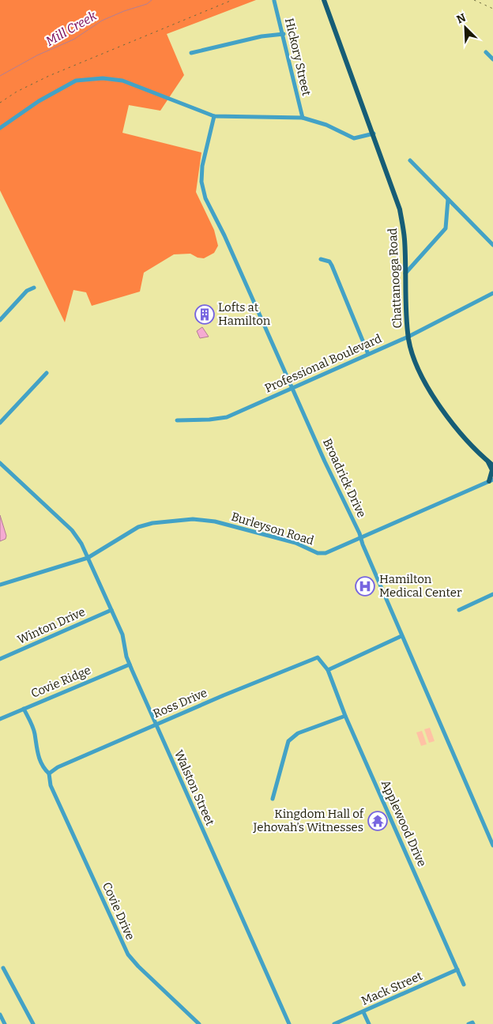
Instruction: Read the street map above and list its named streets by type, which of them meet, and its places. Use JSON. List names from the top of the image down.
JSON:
{
  "streets": {
    "main road": ["Chattanooga Road"],
    "street": [
      "Hickory Street",
      "Professional Boulevard",
      "Broadrick Drive",
      "Burleyson Road",
      "Winton Drive",
      "Covie Ridge",
      "Ross Drive",
      "Walston Street",
      "Applewood Drive",
      "Covie Drive",
      "Mack Street"
    ]
  },
  "crossings": [
    ["Chattanooga Road", "Professional Boulevard"],
    ["Professional Boulevard", "Broadrick Drive"],
    ["Broadrick Drive", "Burleyson Road"],
    ["Burleyson Road", "Walston Street"],
    ["Winton Drive", "Walston Street"],
    ["Covie Ridge", "Walston Street"],
    ["Ross Drive", "Walston Street"],
    ["Ross Drive", "Applewood Drive"],
    ["Ross Drive", "Covie Drive"],
    ["Applewood Drive", "Mack Street"]
  ],
  "water": ["Mill Creek"],
  "places": {
    "building": ["Lofts at Hamilton"],
    "hospital": ["Hamilton Medical Center"],
    "temple": ["Kingdom Hall of Jehovah’s Witnesses"]
  },
  "north": "top left"
}
